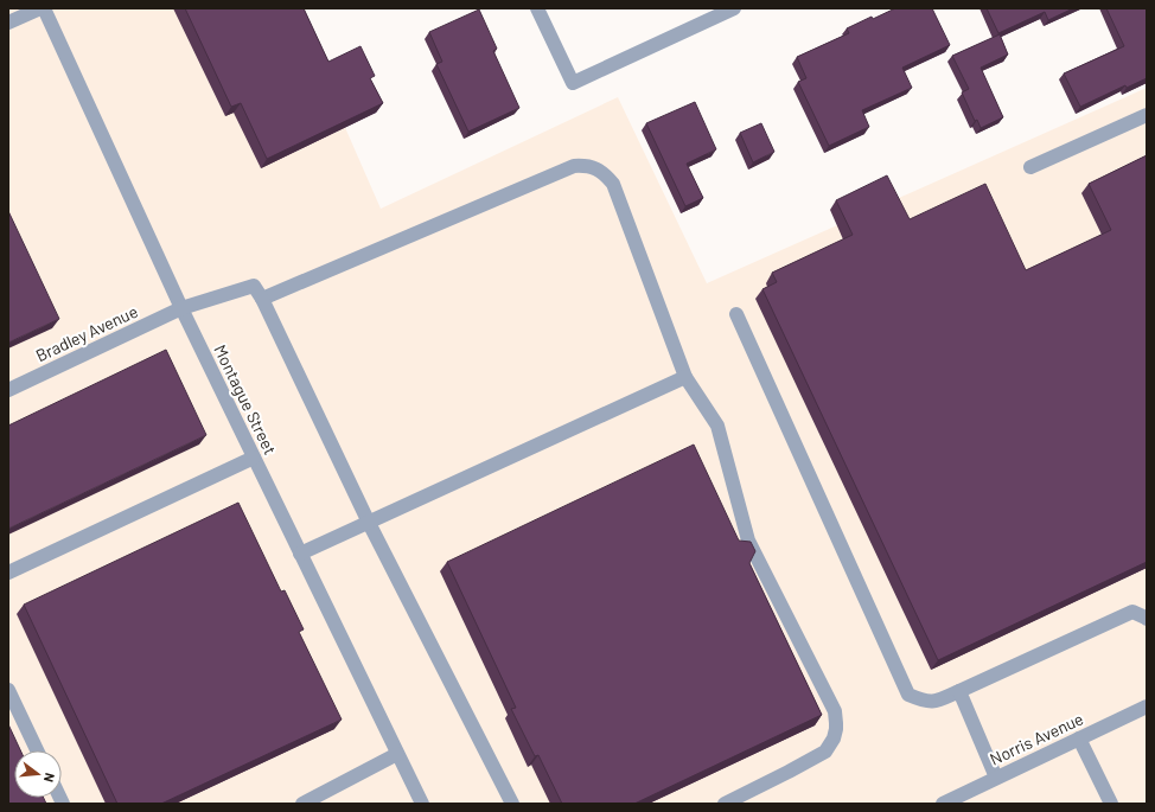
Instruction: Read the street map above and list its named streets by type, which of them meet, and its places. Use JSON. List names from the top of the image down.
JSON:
{
  "streets": {
    "street": ["Bradley Avenue", "Montague Street", "Norris Avenue"]
  },
  "crossings": [
    ["Bradley Avenue", "Montague Street"]
  ],
  "north": "right"
}
